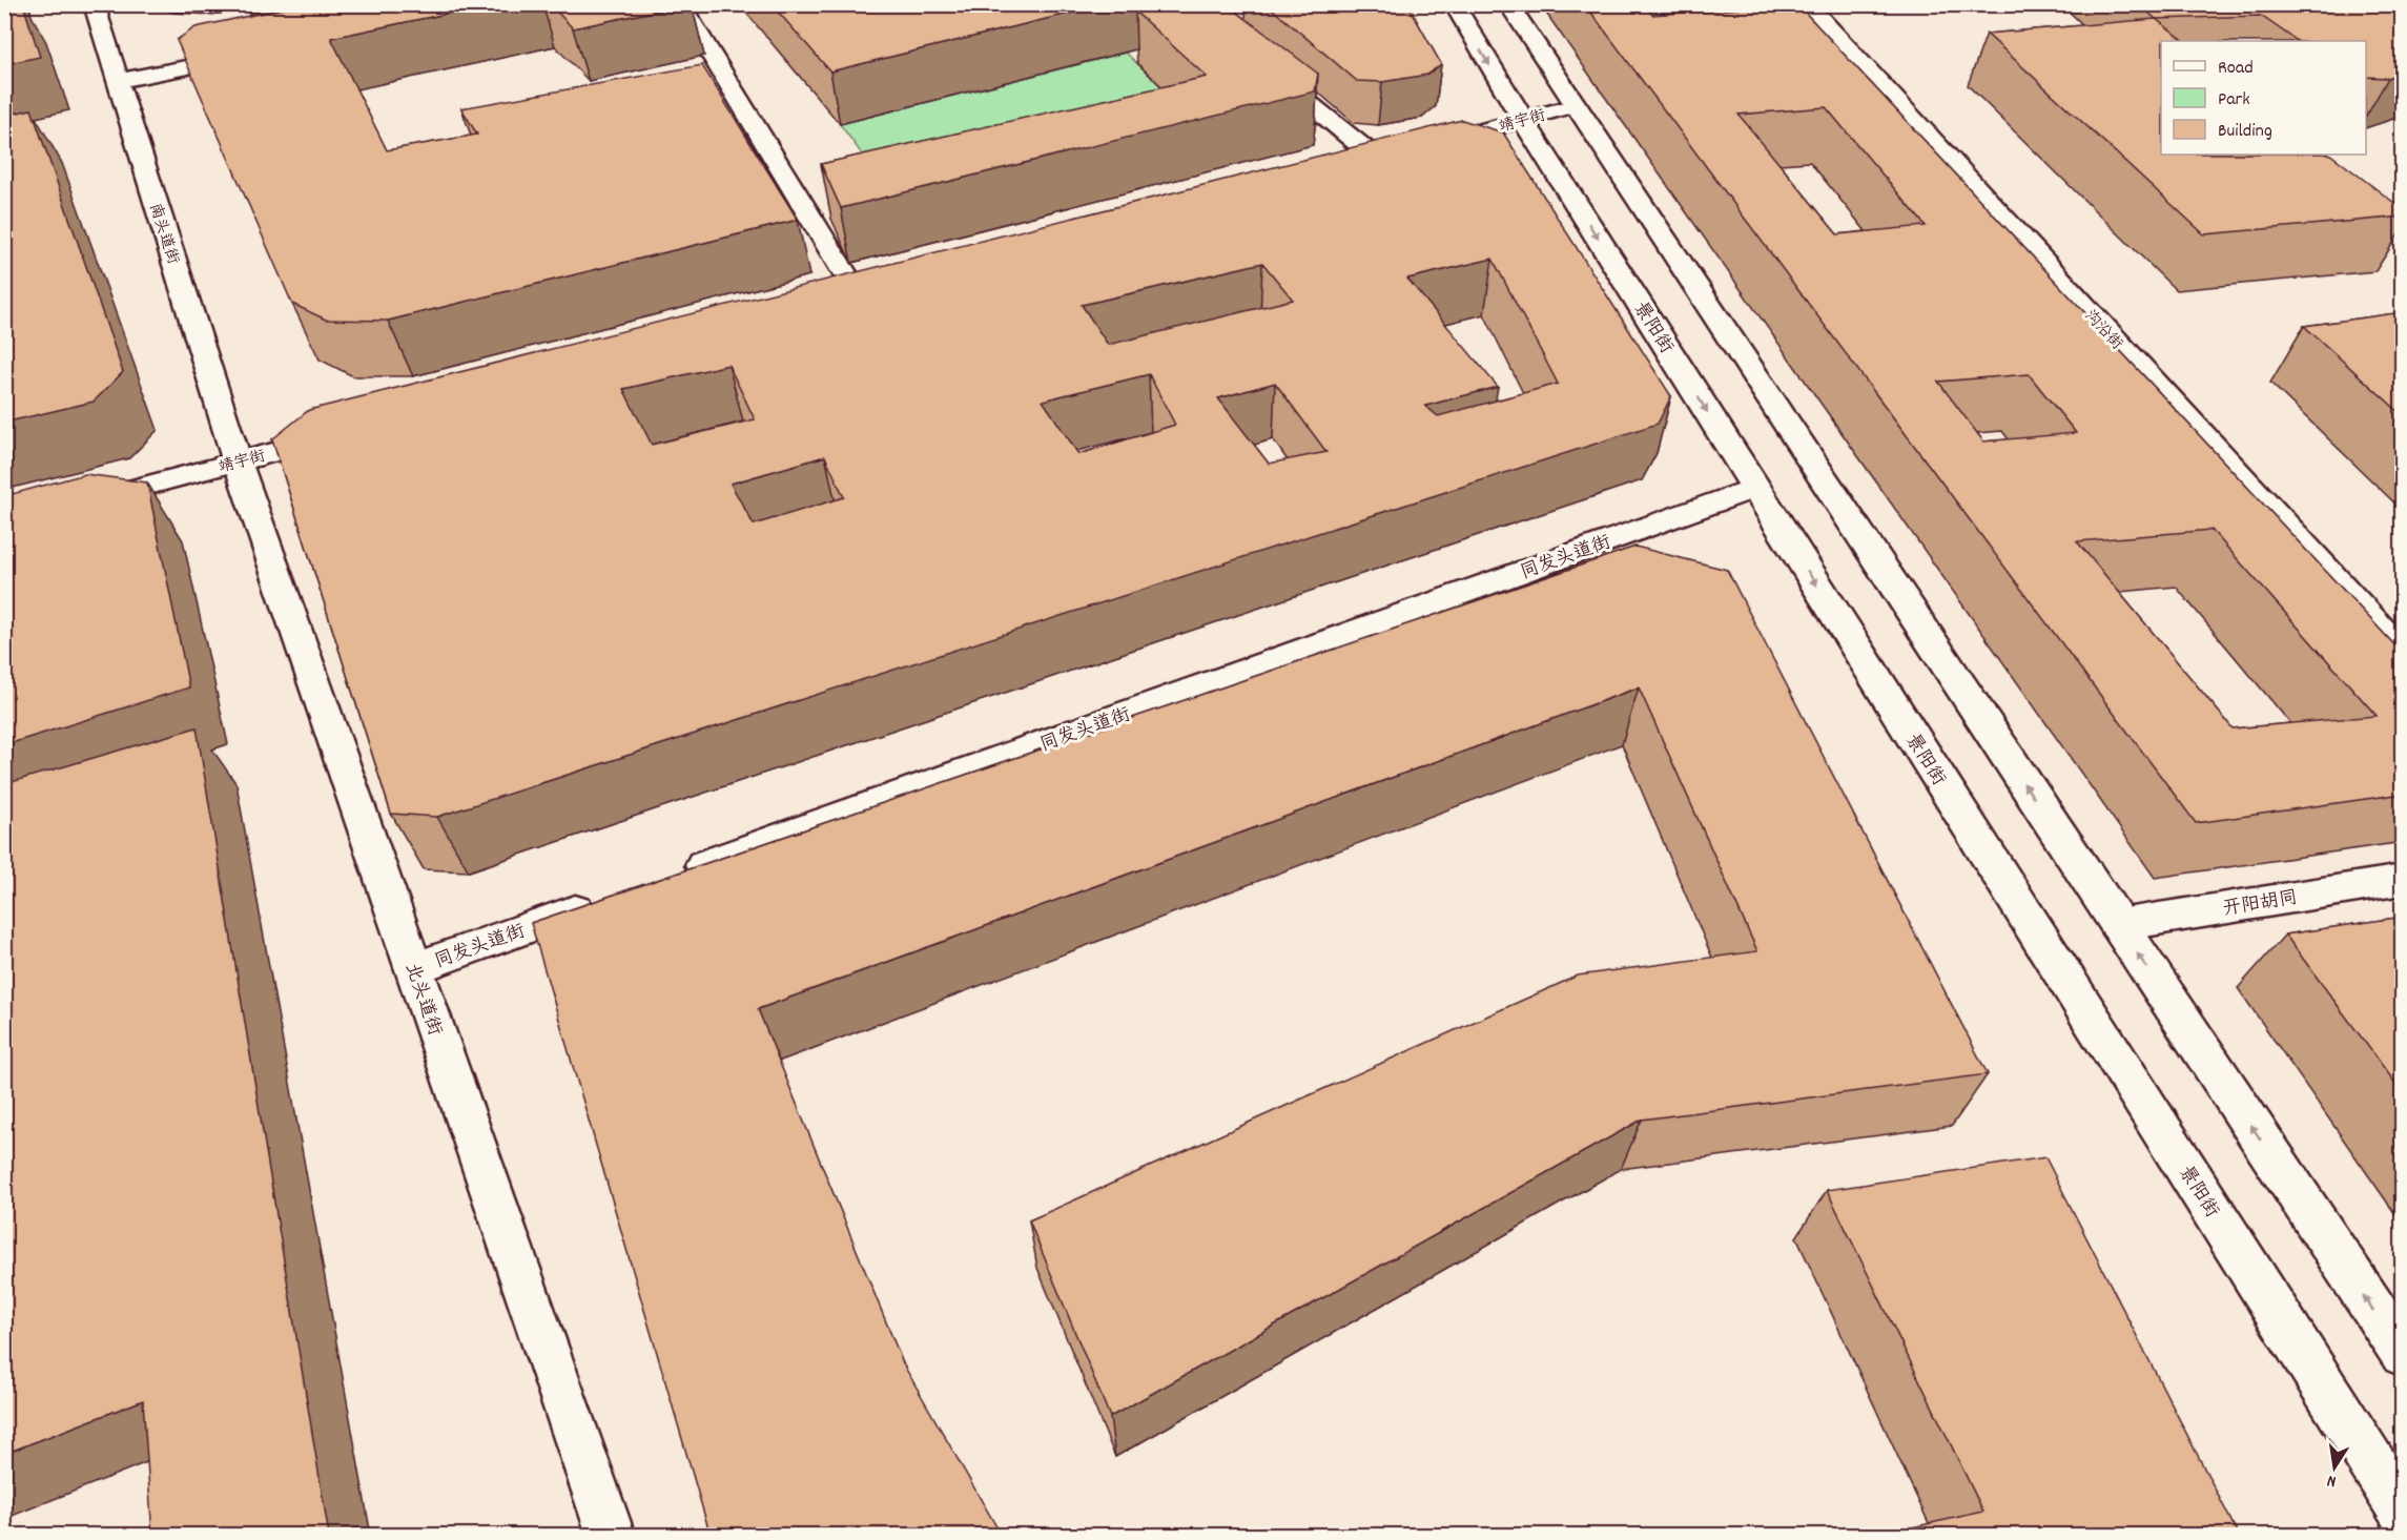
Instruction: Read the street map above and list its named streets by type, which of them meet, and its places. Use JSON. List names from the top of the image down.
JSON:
{
  "streets": {
    "street": [
      "靖宇街",
      "南头道街",
      "景阳街",
      "沟沿街",
      "同发头道街",
      "开阳胡同",
      "北头道街"
    ]
  },
  "crossings": [
    ["靖宇街", "南头道街"],
    ["靖宇街", "景阳街"],
    ["靖宇街", "北头道街"],
    ["南头道街", "北头道街"],
    ["景阳街", "同发头道街"],
    ["同发头道街", "北头道街"]
  ],
  "legend": ["Road", "Park", "Building"],
  "north": "bottom"
}
